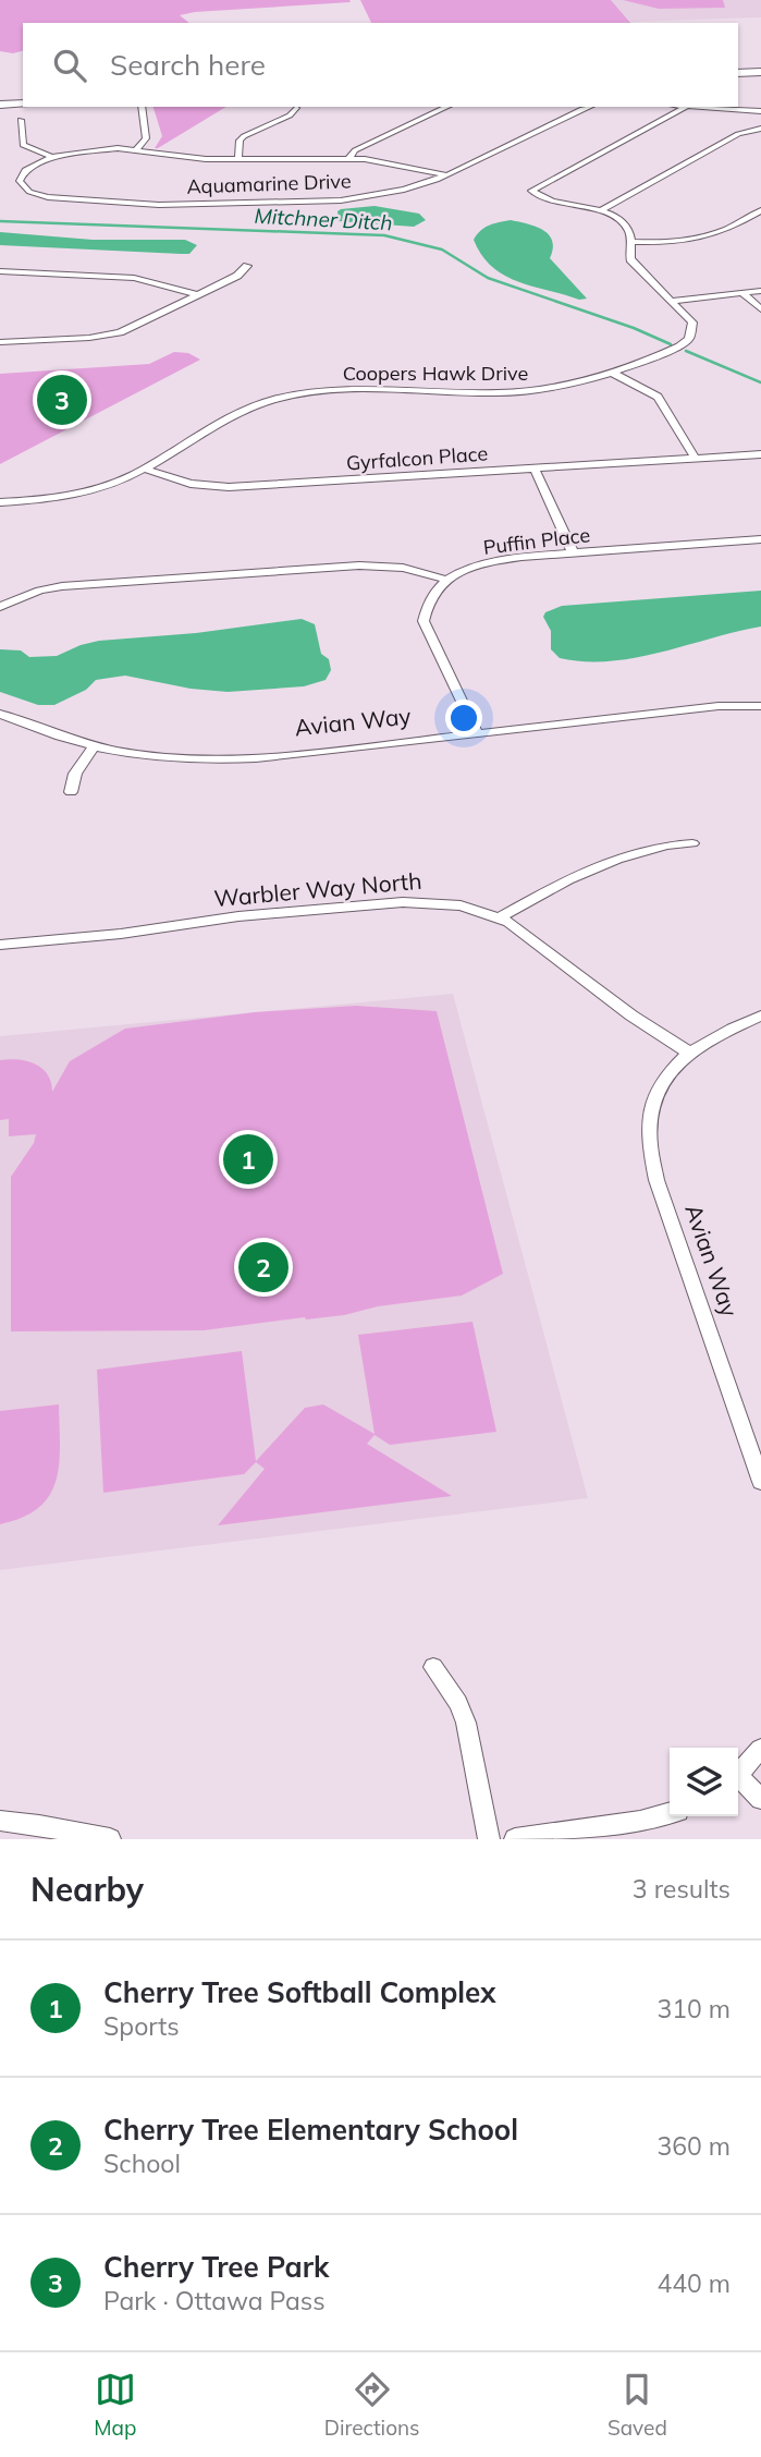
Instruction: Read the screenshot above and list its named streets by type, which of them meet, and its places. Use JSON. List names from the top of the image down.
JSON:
{
  "streets": {
    "street": [
      "Aquamarine Drive",
      "Coopers Hawk Drive",
      "Gyrfalcon Place",
      "Puffin Place",
      "Avian Way",
      "Warbler Way North"
    ]
  },
  "crossings": [
    ["Coopers Hawk Drive", "Gyrfalcon Place"],
    ["Avian Way", "Warbler Way North"]
  ],
  "water": ["Mitchner Ditch"],
  "page": {
    "search": "Search here",
    "pins": ["3", "1", "2"],
    "heading": ["Nearby", "3 results"],
    "list": [
      {
        "mark": "1",
        "name": "Cherry Tree Softball Complex",
        "note": "Sports",
        "value": "310 m"
      },
      {
        "mark": "2",
        "name": "Cherry Tree Elementary School",
        "note": "School",
        "value": "360 m"
      },
      {
        "mark": "3",
        "name": "Cherry Tree Park",
        "note": "Park · Ottawa Pass",
        "value": "440 m"
      }
    ],
    "nav": ["Map", "Directions", "Saved"]
  }
}
